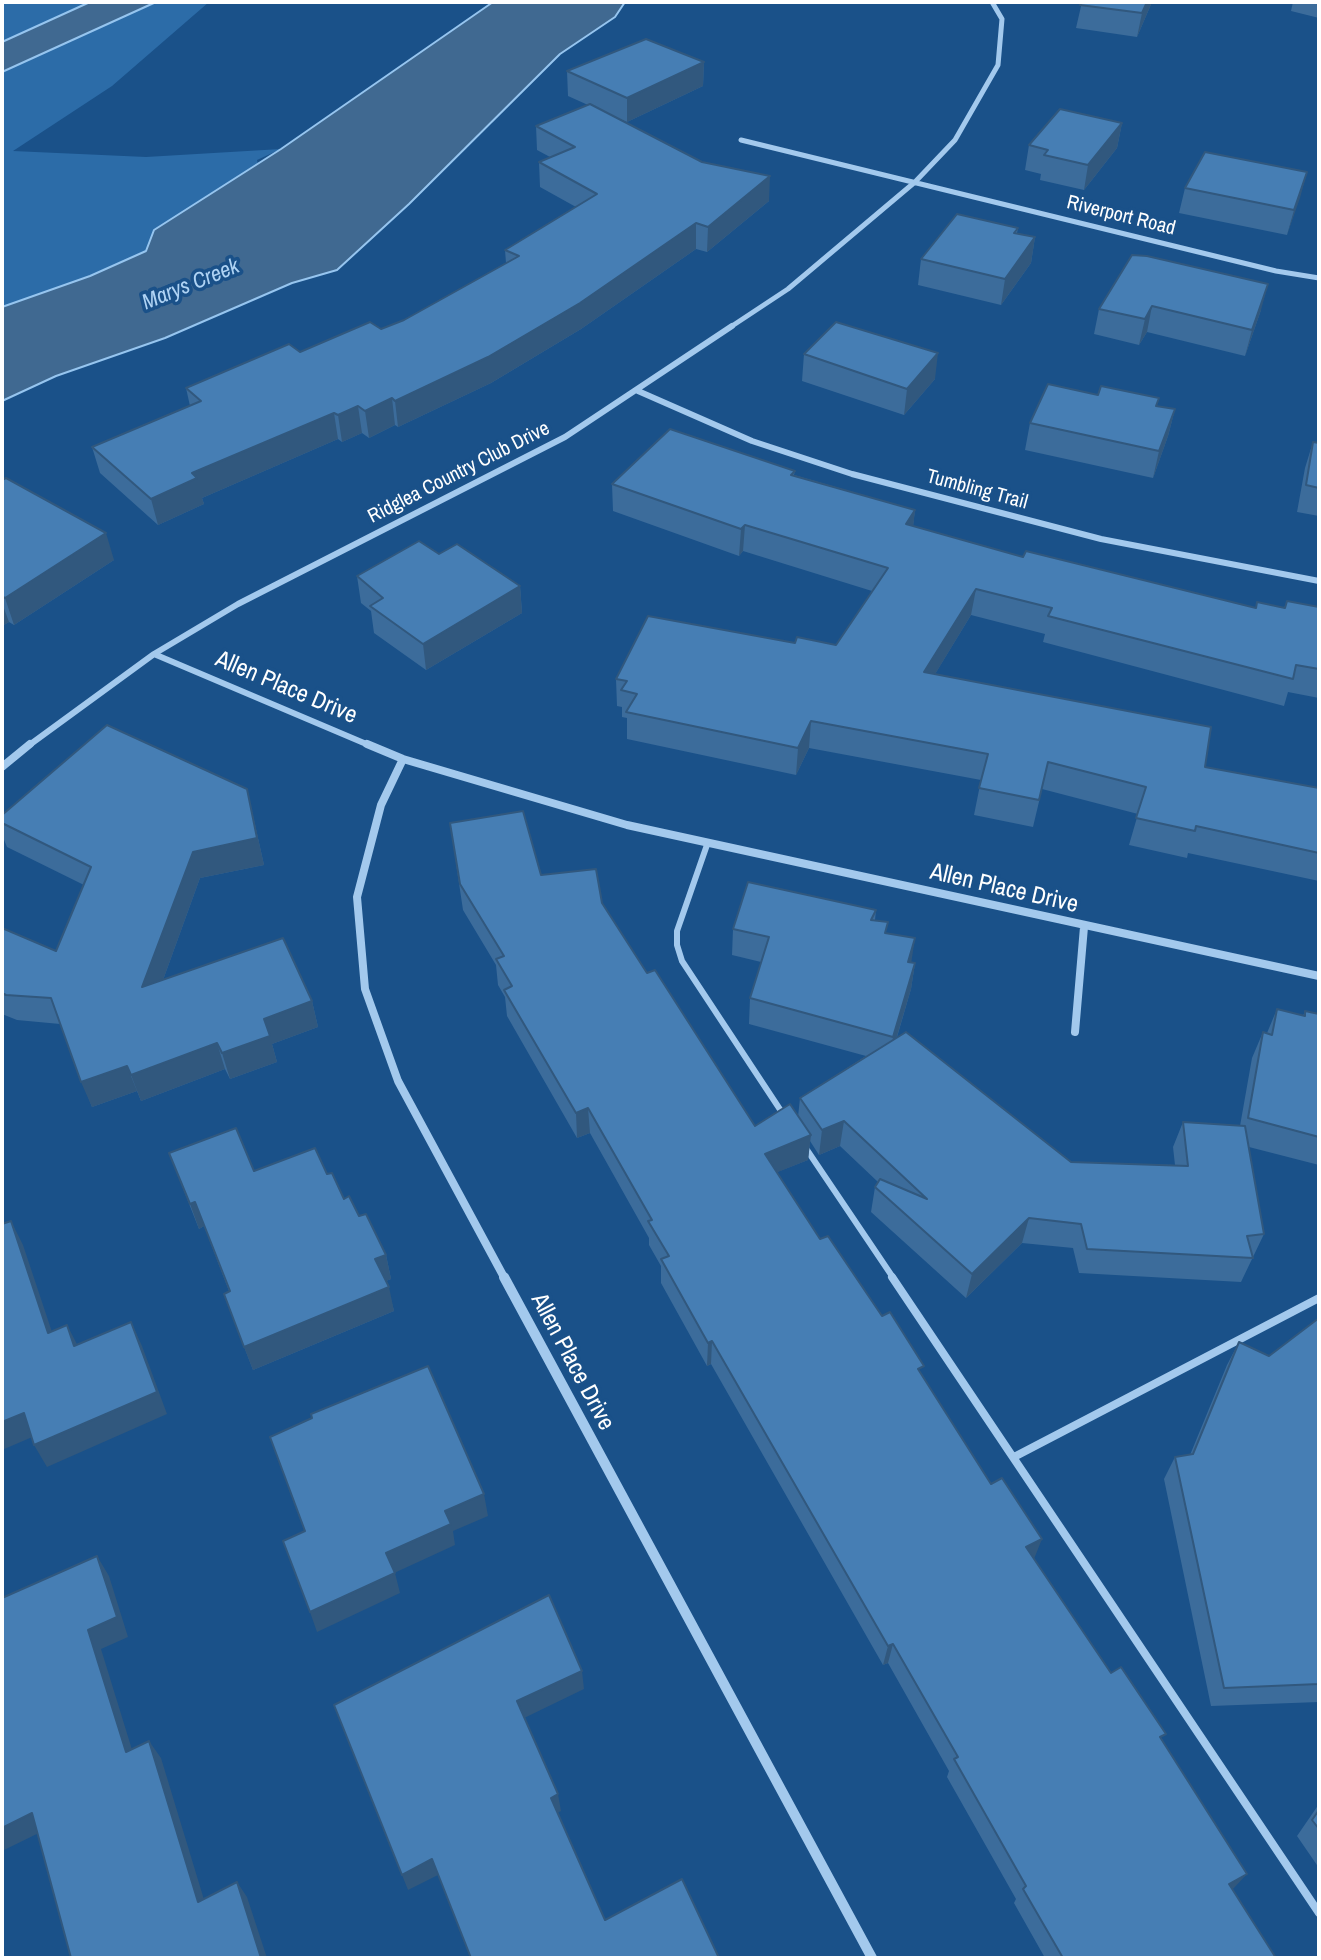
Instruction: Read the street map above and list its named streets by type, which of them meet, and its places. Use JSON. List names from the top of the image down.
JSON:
{
  "streets": {
    "street": [
      "Riverport Road",
      "Ridglea Country Club Drive",
      "Tumbling Trail",
      "Allen Place Drive"
    ]
  },
  "crossings": [
    ["Riverport Road", "Ridglea Country Club Drive"],
    ["Ridglea Country Club Drive", "Tumbling Trail"],
    ["Ridglea Country Club Drive", "Allen Place Drive"]
  ],
  "water": ["Marys Creek"]
}
